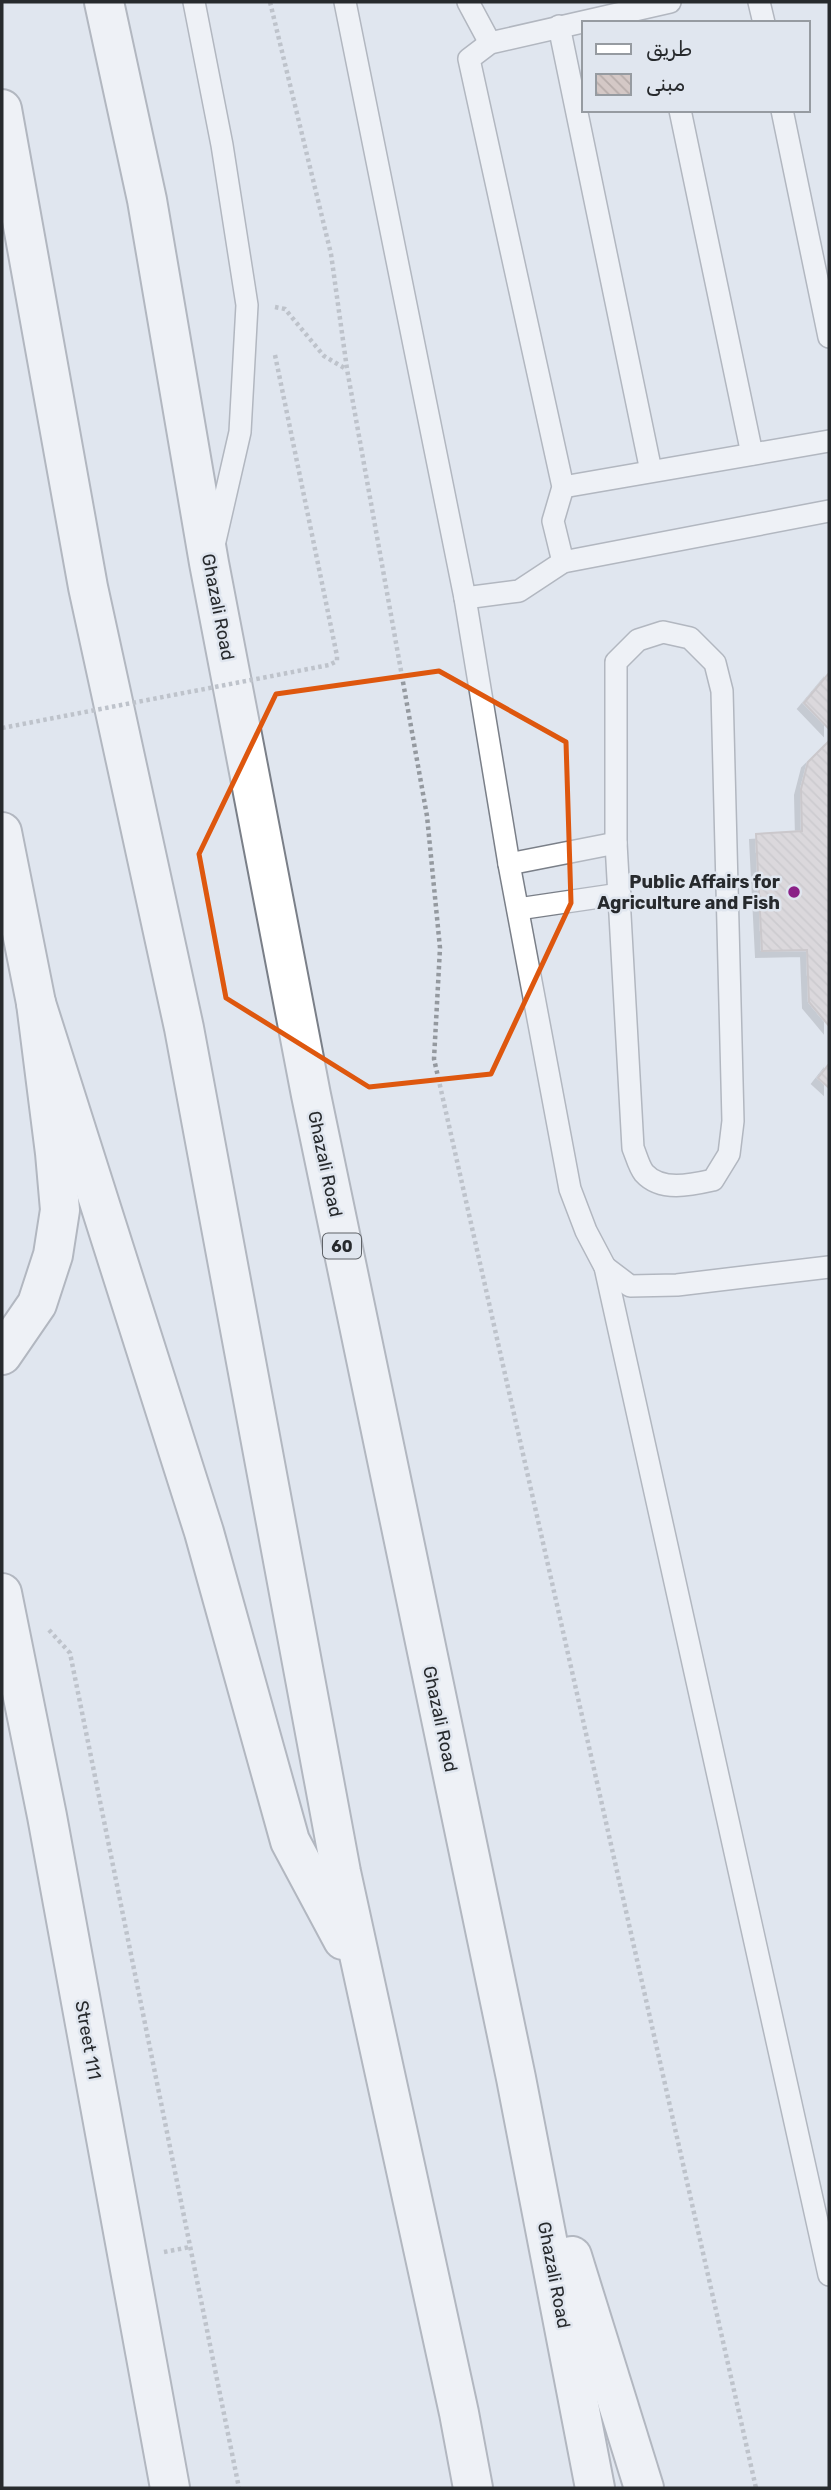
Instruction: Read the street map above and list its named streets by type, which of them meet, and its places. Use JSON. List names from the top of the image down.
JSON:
{
  "streets": {
    "main road": ["Ghazali Road", "60", "Street 111"]
  },
  "places": ["Public Affairs for Agriculture and Fish"],
  "legend": ["طريق", "مبنى"]
}
